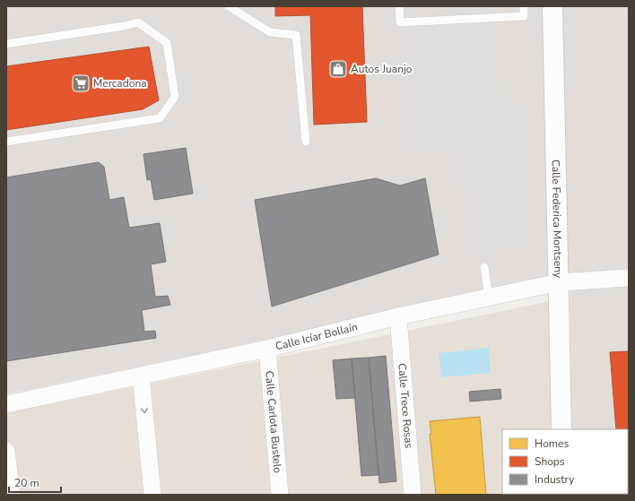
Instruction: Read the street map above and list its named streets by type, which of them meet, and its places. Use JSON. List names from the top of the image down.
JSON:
{
  "streets": {
    "street": [
      "Calle Federica Montseny",
      "Calle Icíar Bollaín",
      "Calle Trece Rosas",
      "Calle Carlota Bustelo"
    ]
  },
  "crossings": [
    ["Calle Federica Montseny", "Calle Icíar Bollaín"],
    ["Calle Icíar Bollaín", "Calle Trece Rosas"],
    ["Calle Icíar Bollaín", "Calle Carlota Bustelo"]
  ],
  "places": {
    "shop": ["Autos Juanjo"],
    "supermarket": ["Mercadona"]
  },
  "legend": ["Homes", "Shops", "Industry"],
  "scale_bar": "20 m"
}
